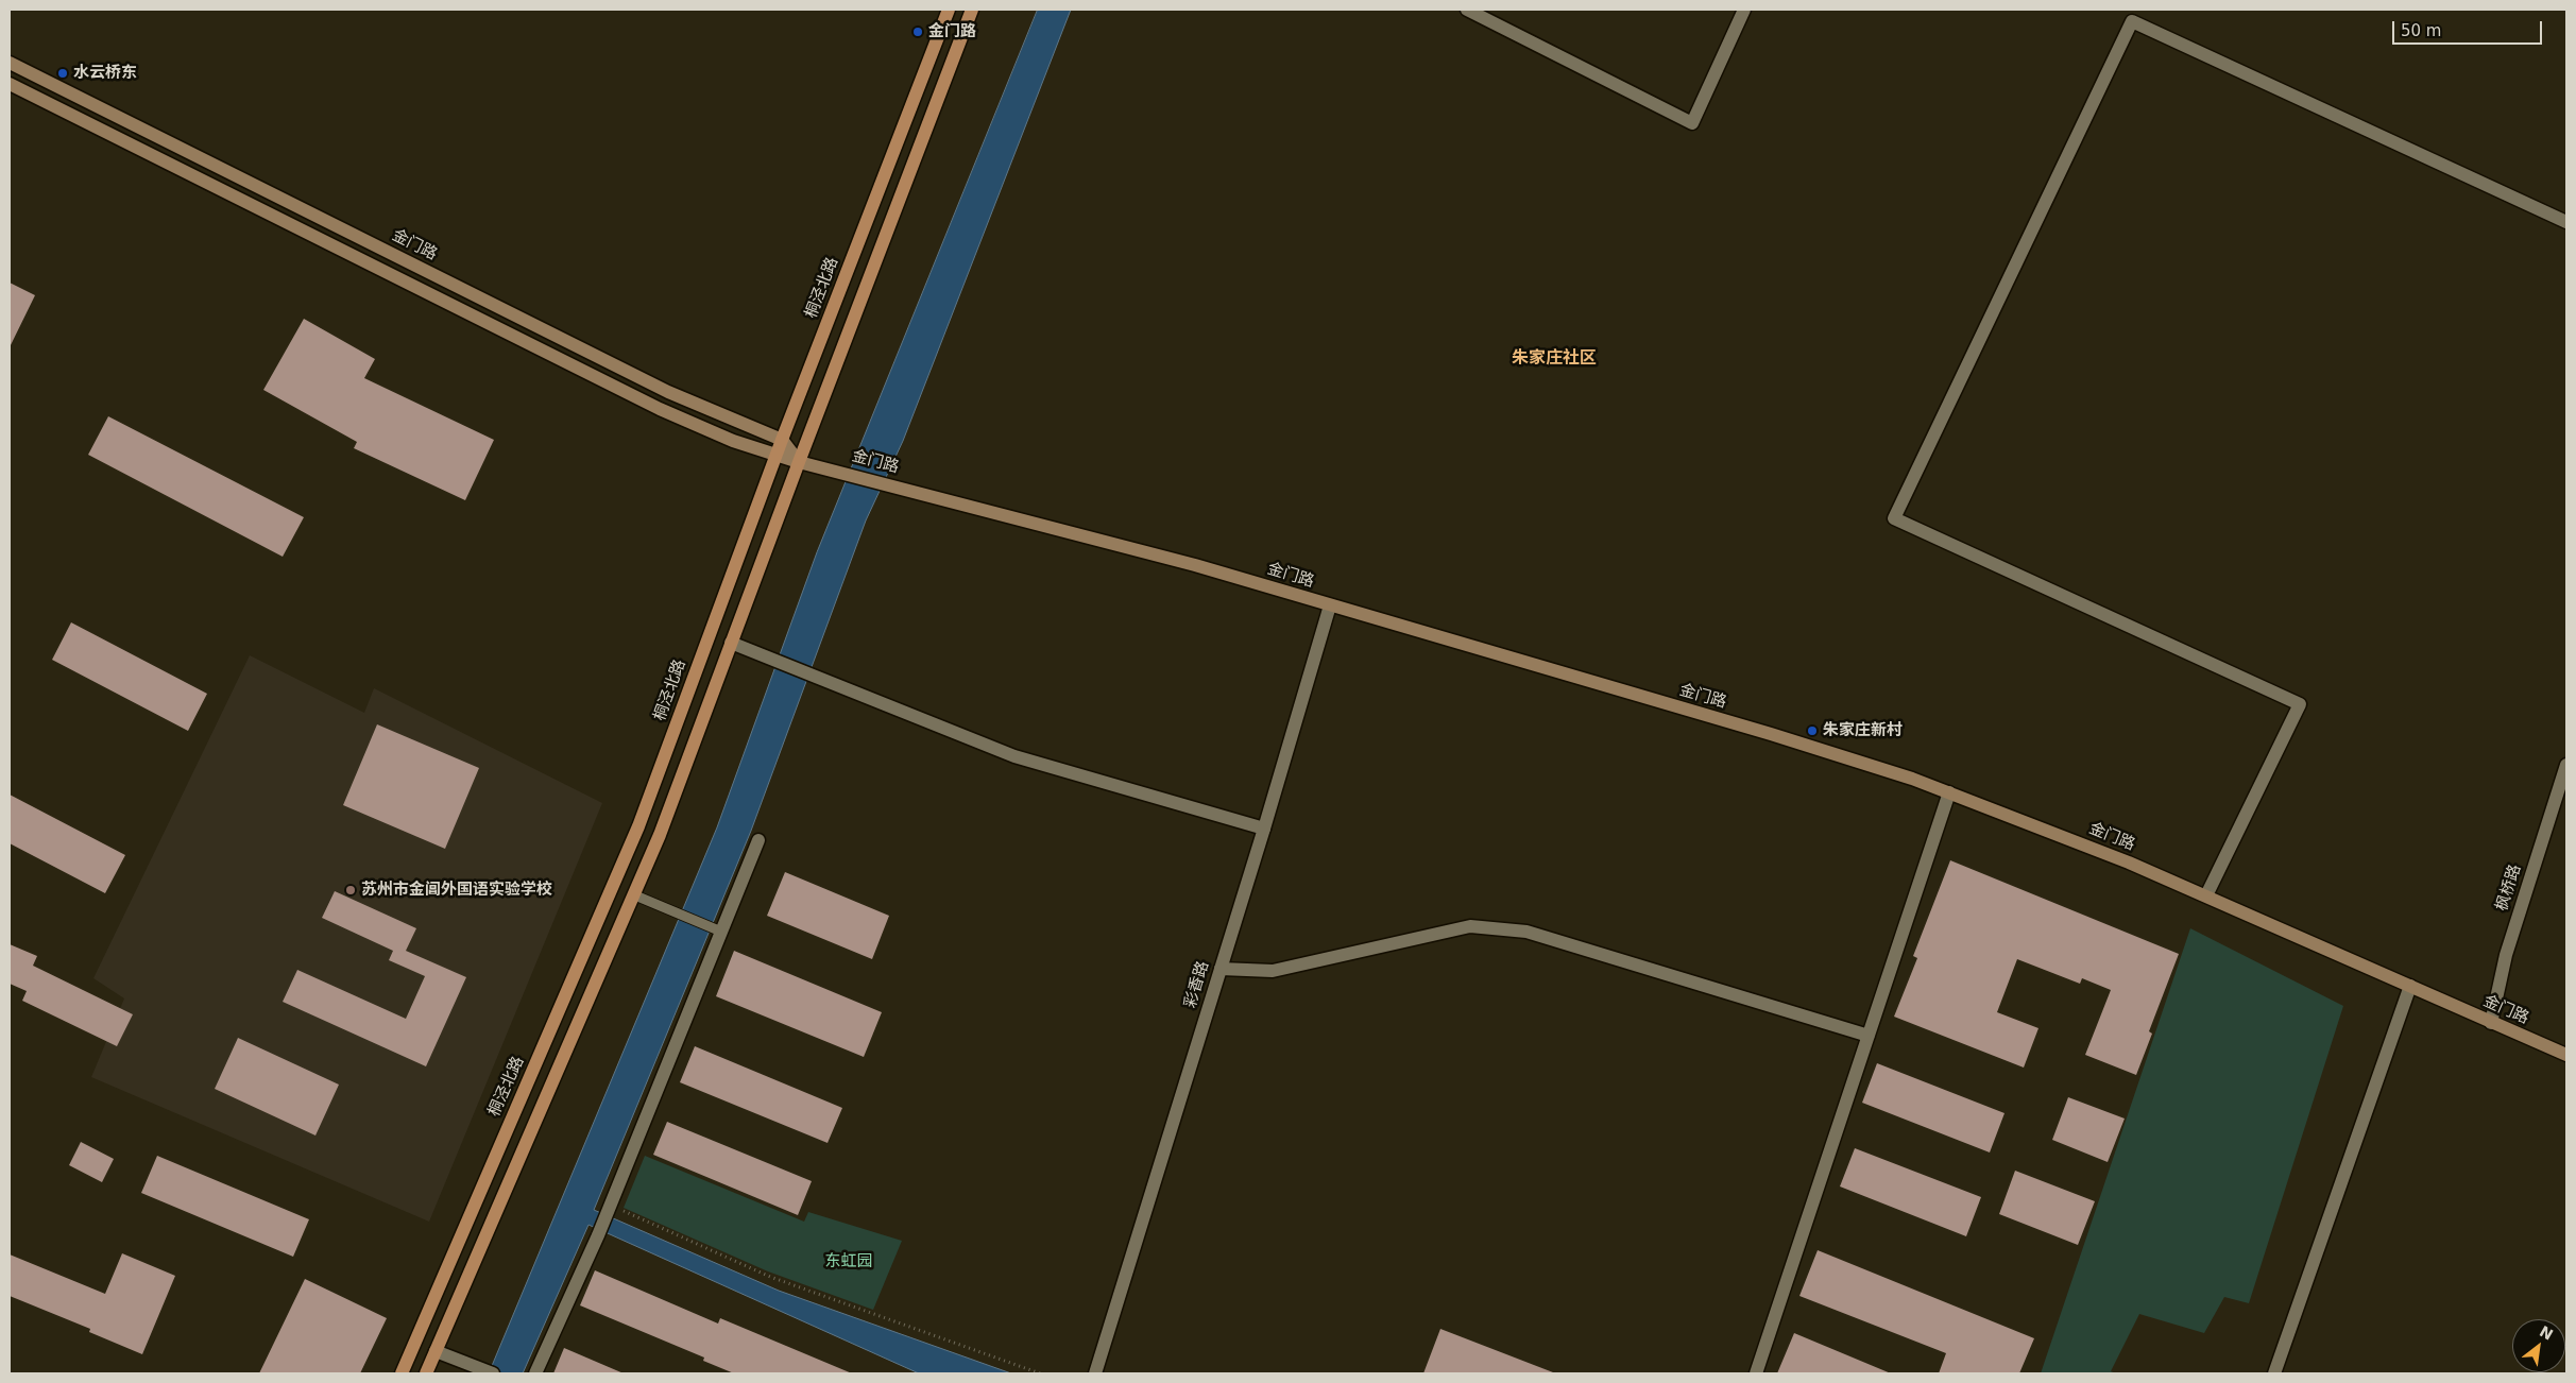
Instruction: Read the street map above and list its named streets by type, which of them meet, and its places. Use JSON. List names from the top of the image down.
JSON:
{
  "streets": {
    "main road": ["金门路", "桐泾北路"],
    "street": ["枫桥路", "彩香路"]
  },
  "crossings": [
    ["金门路", "桐泾北路"],
    ["金门路", "枫桥路"],
    ["金门路", "彩香路"]
  ],
  "districts": ["朱家庄社区"],
  "parks": ["东虹园"],
  "places": [
    "金门路",
    "水云桥东",
    "朱家庄新村",
    "苏州市金阊外国语实验学校"
  ],
  "scale_bar": "50 m",
  "north": "top right"
}
